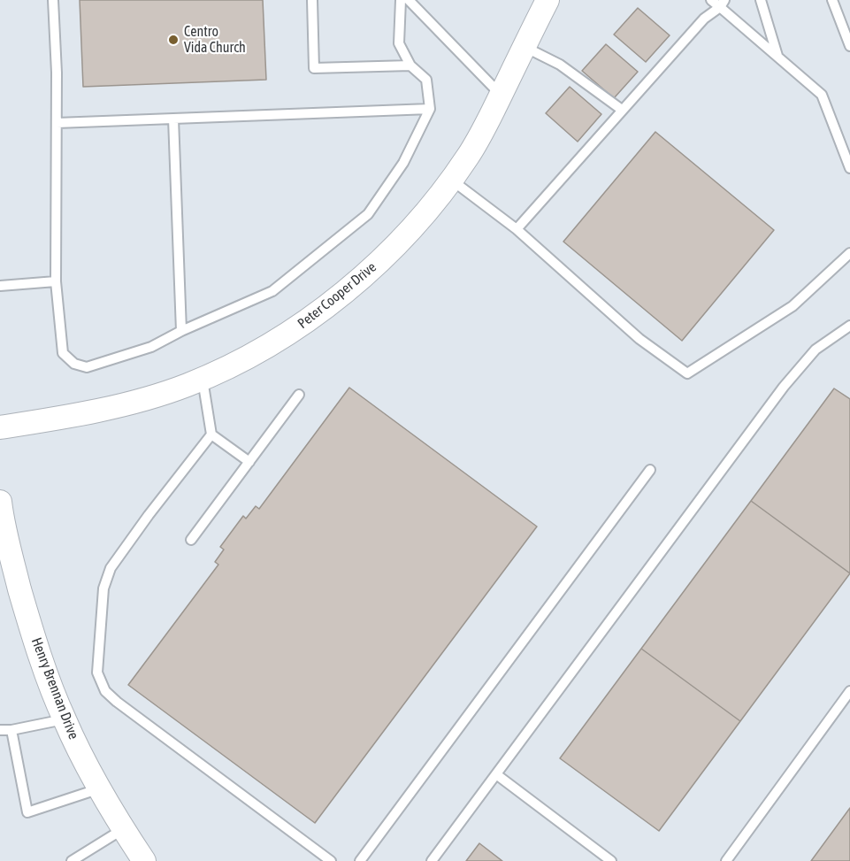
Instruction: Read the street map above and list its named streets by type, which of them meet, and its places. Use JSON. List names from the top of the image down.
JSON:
{
  "streets": {
    "street": ["Peter Cooper Drive", "Henry Brennan Drive"]
  },
  "places": ["Centro Vida Church"]
}
